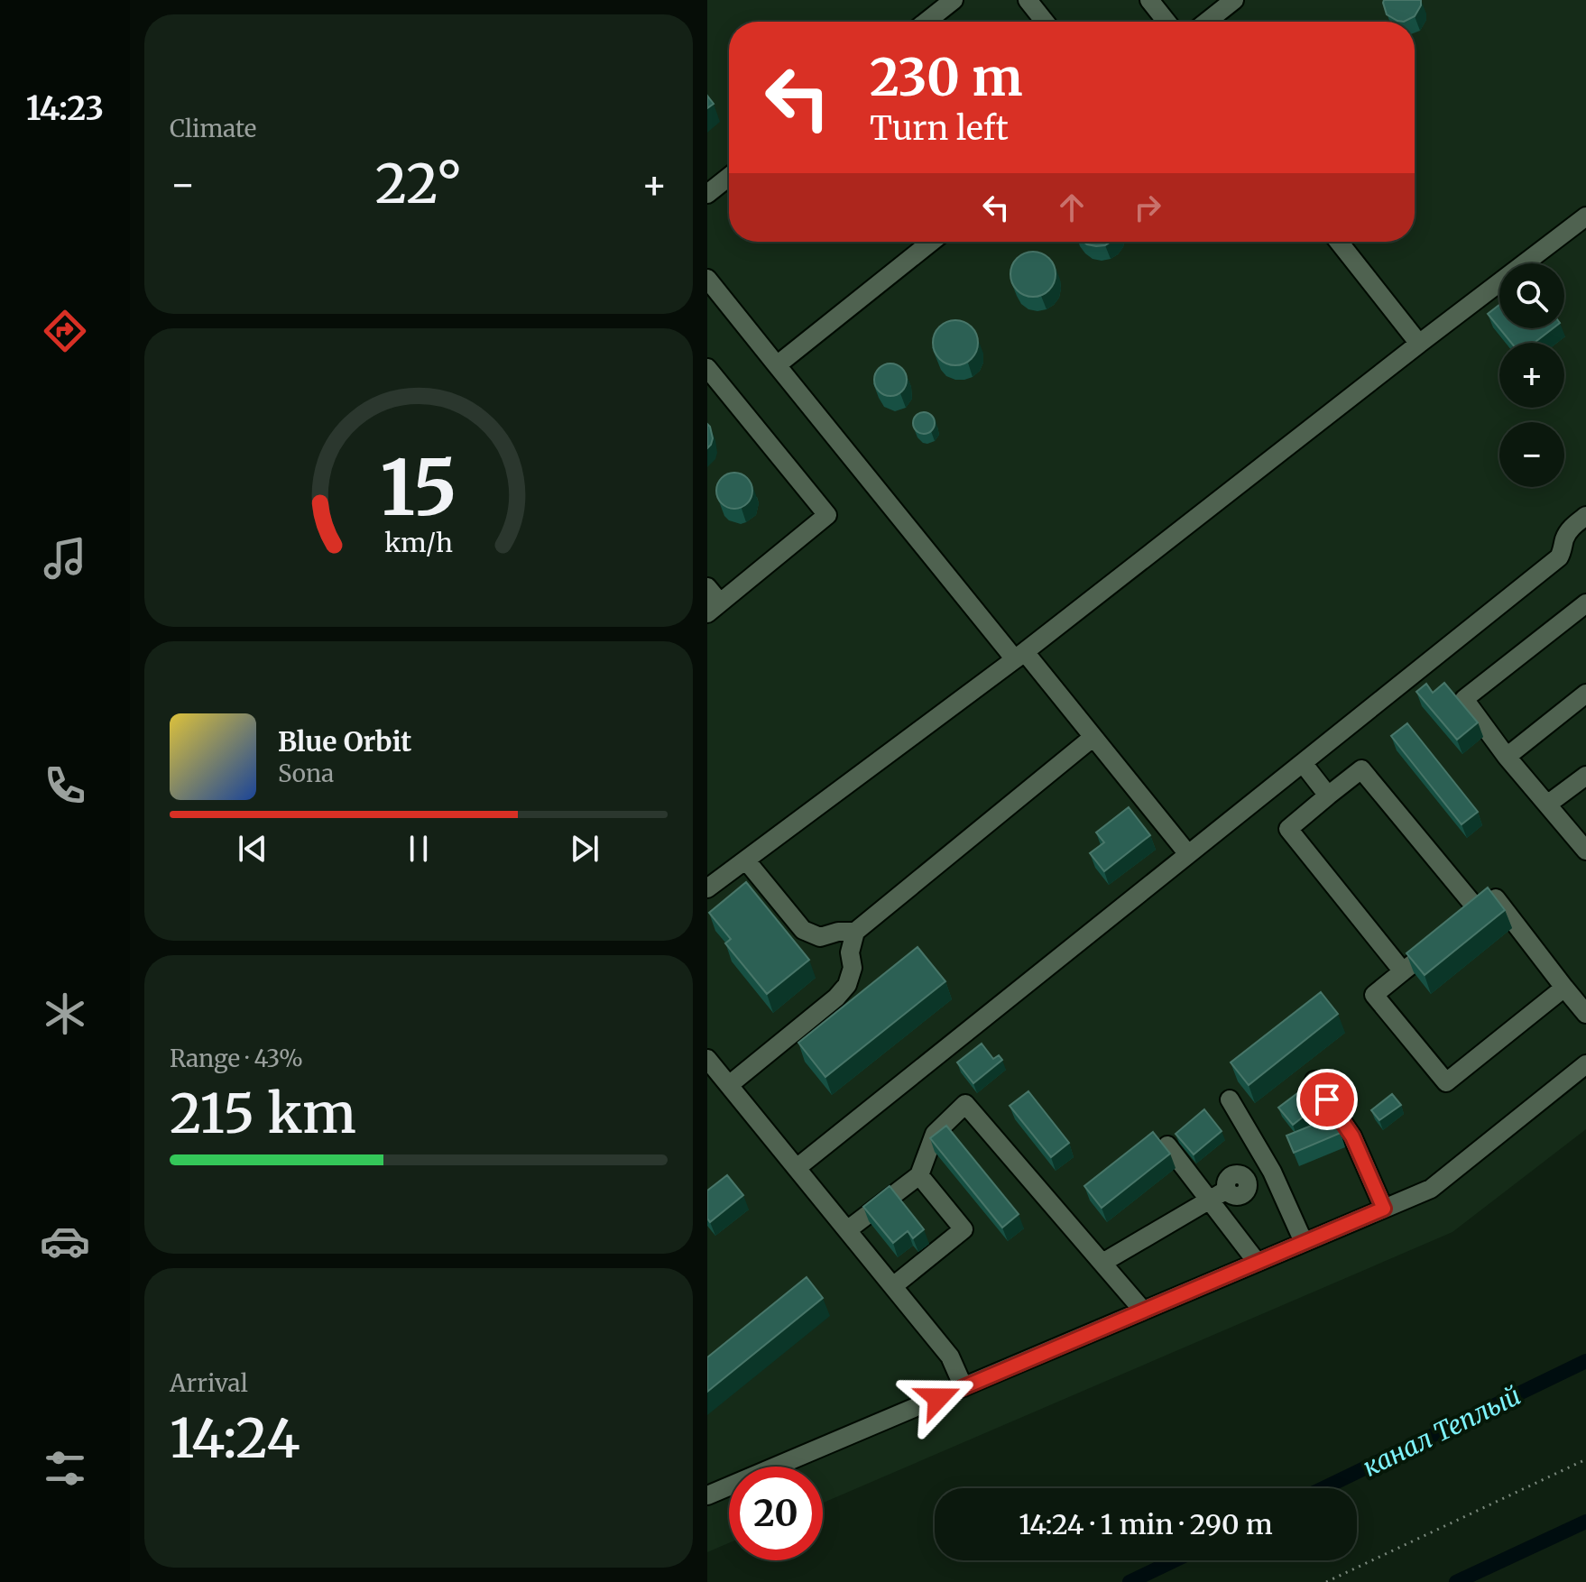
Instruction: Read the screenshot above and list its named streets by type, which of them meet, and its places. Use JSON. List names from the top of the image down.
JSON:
{
  "water": ["канал Теплый"],
  "page": {
    "tabs": "14:23",
    "tile": [
      "Climate",
      ["Range · 43%", "215 km"],
      ["Arrival", "14:24"]
    ],
    "turn": ["230 m", "Turn left"],
    "heat": ["−", "22°", "+"],
    "map_buttons": ["+", "−"],
    "song": ["Blue Orbit", "Sona"],
    "limit": "20",
    "trip": "14:24 · 1 min · 290 m",
    "gauge": ["15", "km/h"]
  }
}
